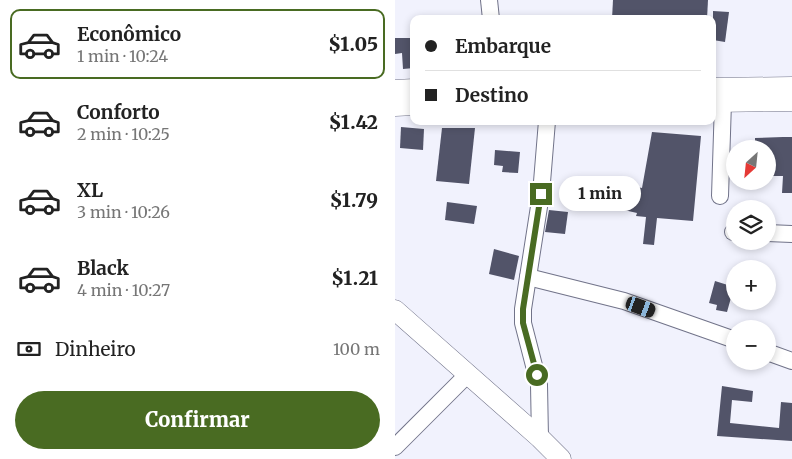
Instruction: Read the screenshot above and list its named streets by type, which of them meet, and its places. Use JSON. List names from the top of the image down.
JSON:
{
  "north": "bottom left",
  "page": {
    "list": [
      {
        "name": "Econômico",
        "note": "1 min · 10:24",
        "value": "$1.05"
      },
      {
        "name": "Conforto",
        "note": "2 min · 10:25",
        "value": "$1.42"
      },
      {
        "name": "XL",
        "note": "3 min · 10:26",
        "value": "$1.79"
      },
      {
        "name": "Black",
        "note": "4 min · 10:27",
        "value": "$1.21"
      }
    ],
    "banner": ["Embarque", "Destino"],
    "map_buttons": ["+", "−"],
    "bubble": "1 min",
    "pay": ["Dinheiro", "100 m"],
    "buttons": "Confirmar"
  }
}
